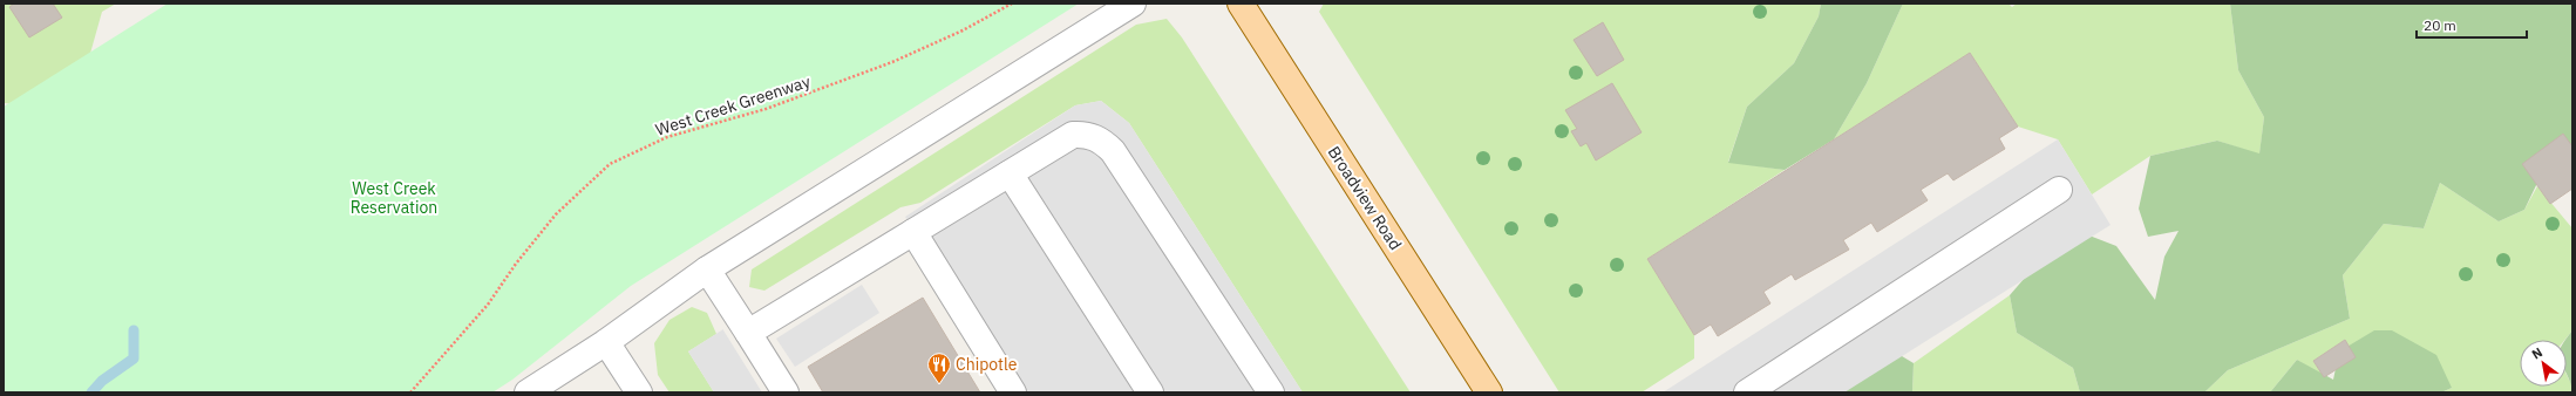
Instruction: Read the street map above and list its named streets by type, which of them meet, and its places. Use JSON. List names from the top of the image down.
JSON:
{
  "streets": {
    "main road": ["Broadview Road"],
    "path": ["West Creek Greenway"]
  },
  "parks": ["West Creek Reservation"],
  "places": {
    "restaurant": ["Chipotle"]
  },
  "scale_bar": "20 m",
  "north": "top left"
}
